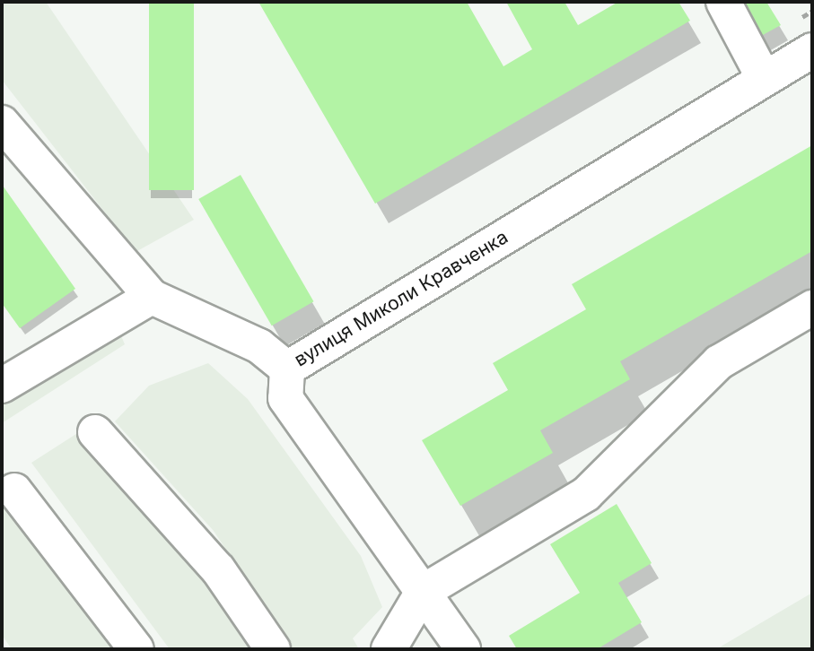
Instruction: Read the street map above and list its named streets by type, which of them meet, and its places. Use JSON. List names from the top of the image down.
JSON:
{
  "streets": {
    "street": ["вулиця Миколи Кравченка"]
  }
}
